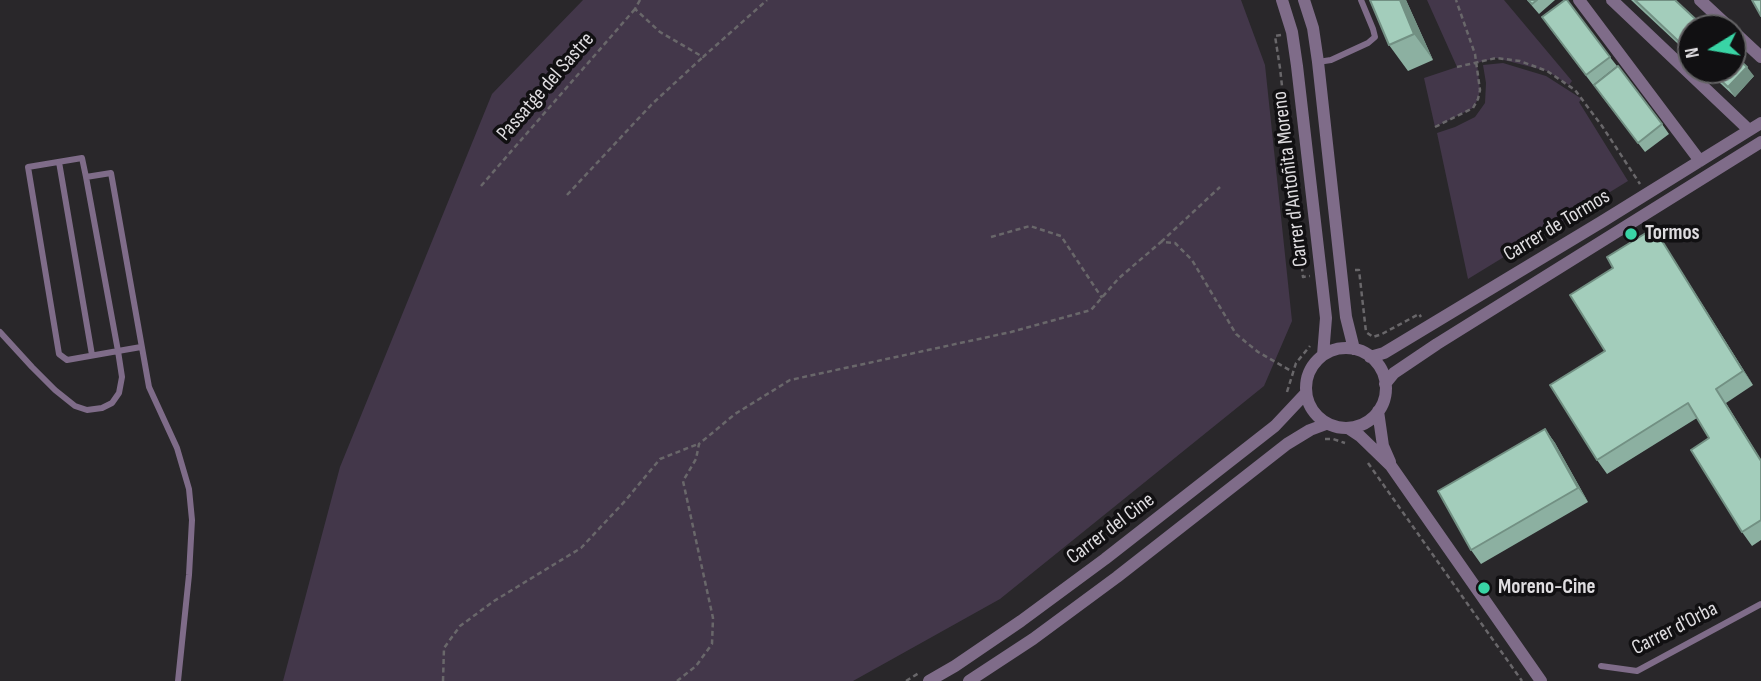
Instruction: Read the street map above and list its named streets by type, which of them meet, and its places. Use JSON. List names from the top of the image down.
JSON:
{
  "streets": {
    "street": ["Carrer d'Antoñita Moreno", "Carrer de Tormos", "Carrer del Cine"],
    "lane": ["Carrer d'Orba"],
    "path": ["Passatge del Sastre"]
  },
  "crossings": [
    ["Carrer d'Antoñita Moreno", "Carrer de Tormos"],
    ["Carrer d'Antoñita Moreno", "Carrer del Cine"],
    ["Carrer de Tormos", "Carrer del Cine"]
  ],
  "places": ["Tormos", "Moreno-Cine"],
  "north": "left"
}
